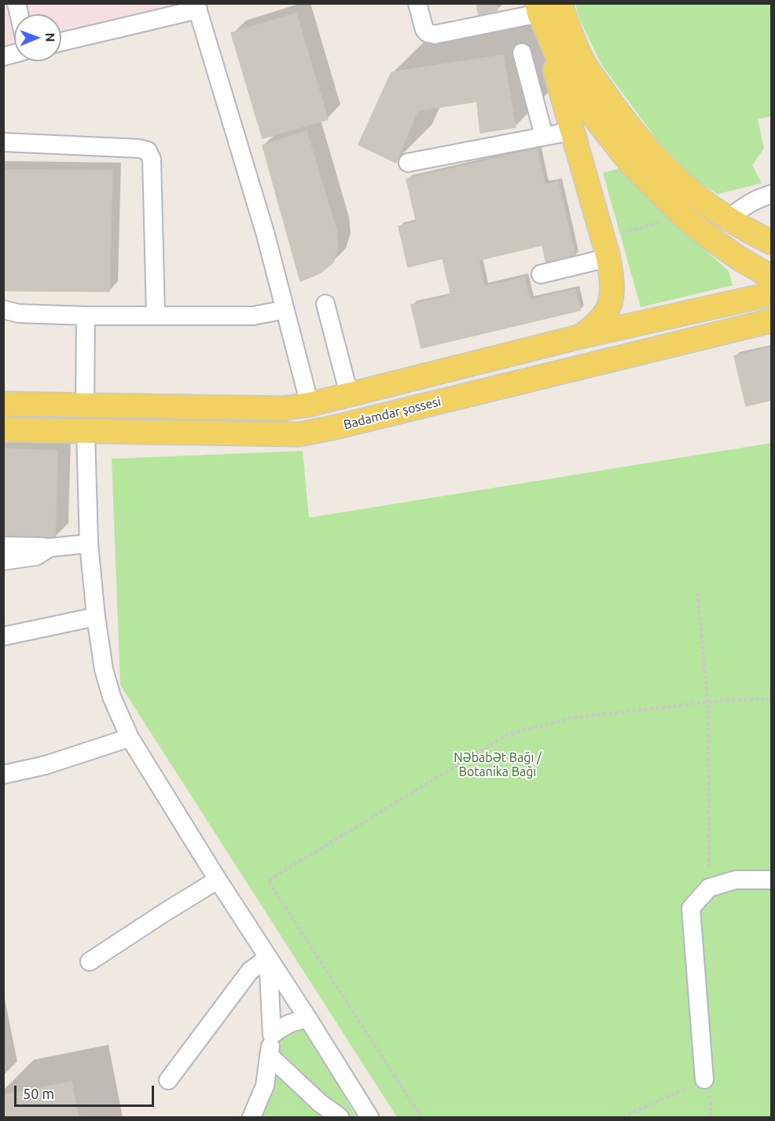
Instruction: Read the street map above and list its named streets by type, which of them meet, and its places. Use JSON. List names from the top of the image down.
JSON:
{
  "streets": {
    "main road": ["Badamdar şossesi"]
  },
  "parks": ["Nəbabət Bağı / Botanika Bağı"],
  "scale_bar": "50 m",
  "north": "right"
}
